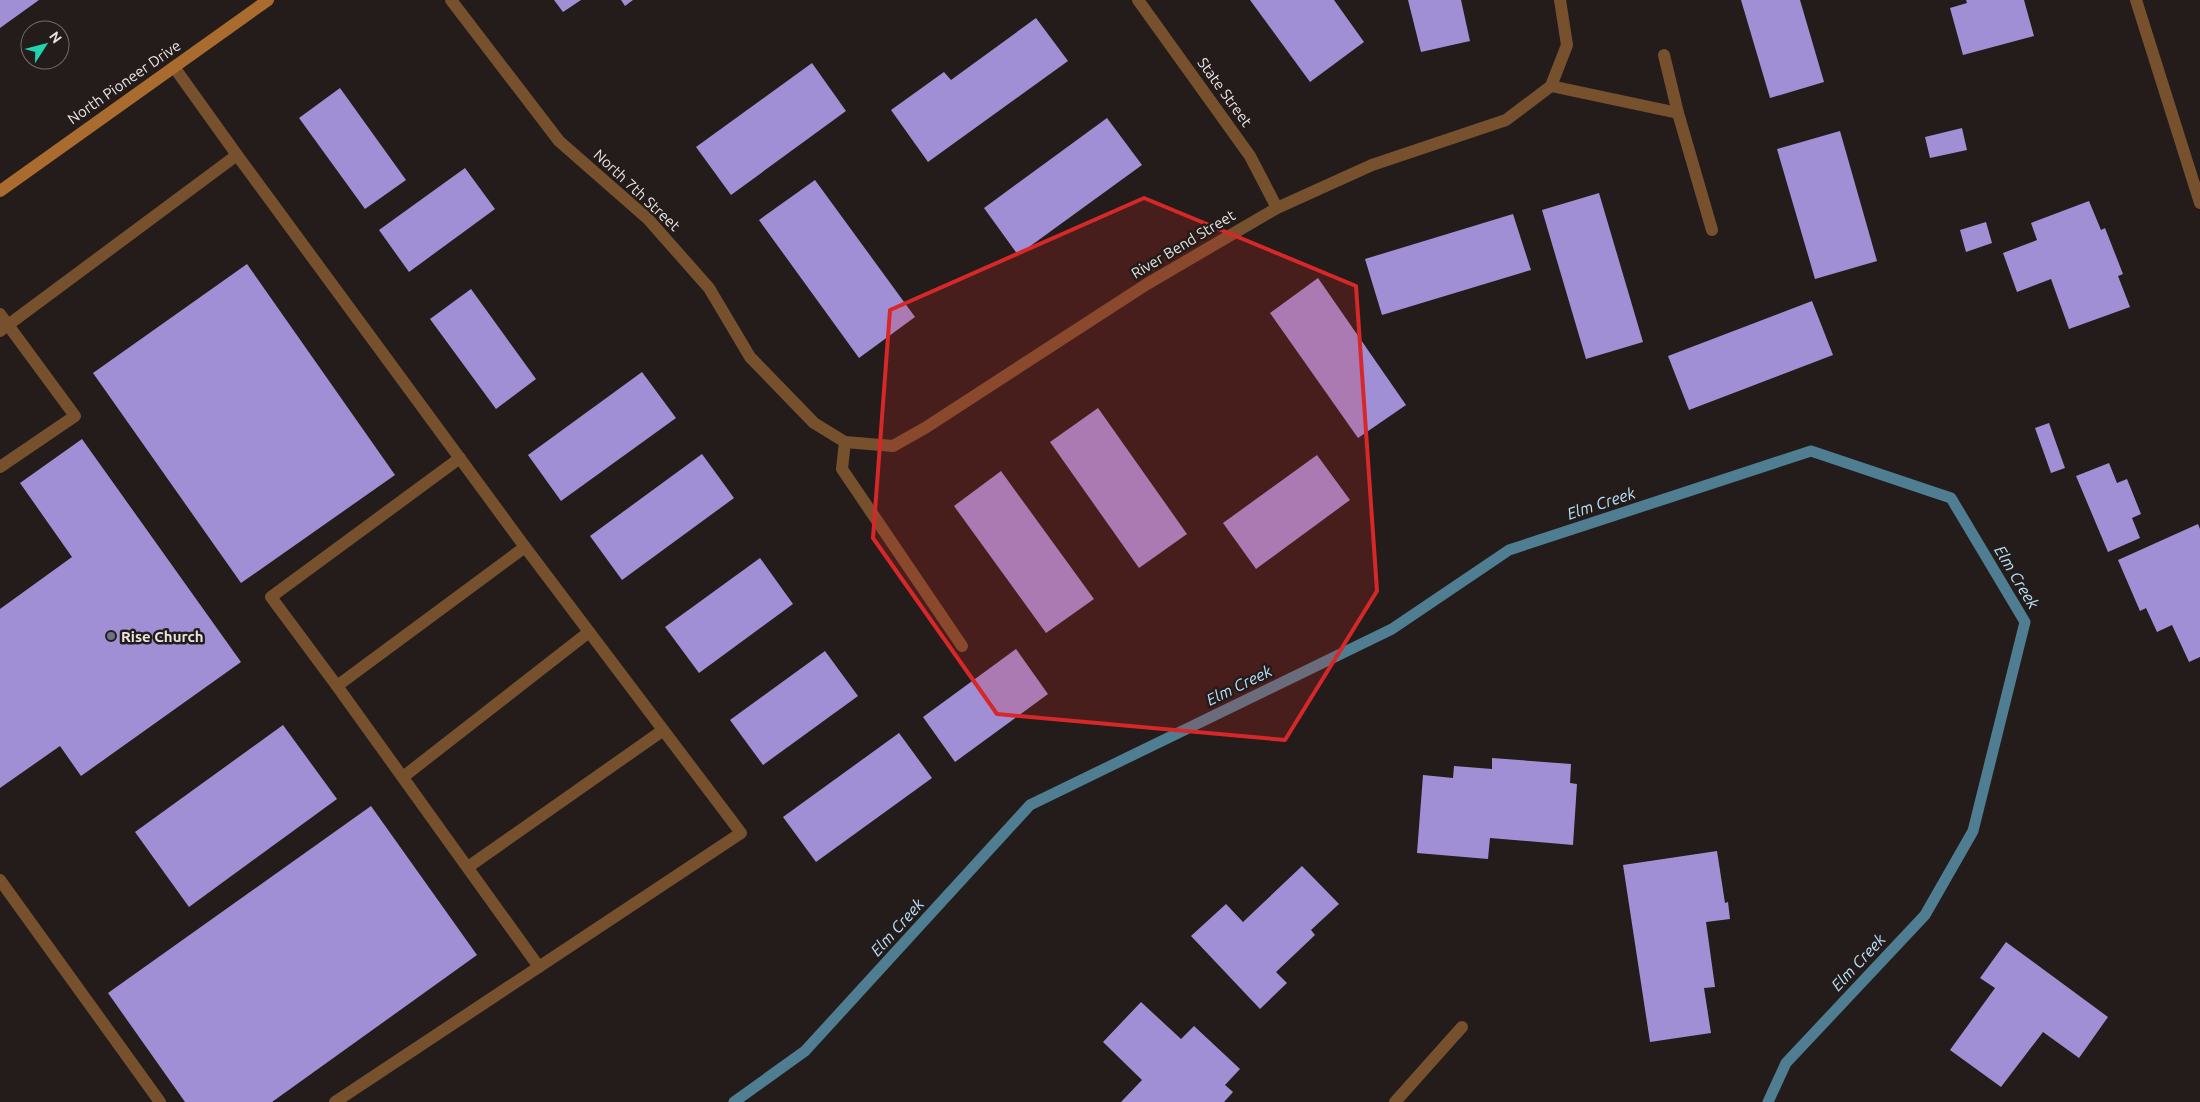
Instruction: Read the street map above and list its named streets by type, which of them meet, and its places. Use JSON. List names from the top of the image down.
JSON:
{
  "streets": {
    "street": [
      "North Pioneer Drive",
      "State Street",
      "North 7th Street",
      "River Bend Street"
    ]
  },
  "crossings": [
    ["State Street", "River Bend Street"],
    ["North 7th Street", "River Bend Street"]
  ],
  "water": ["Elm Creek"],
  "places": ["Rise Church"],
  "north": "top right"
}
